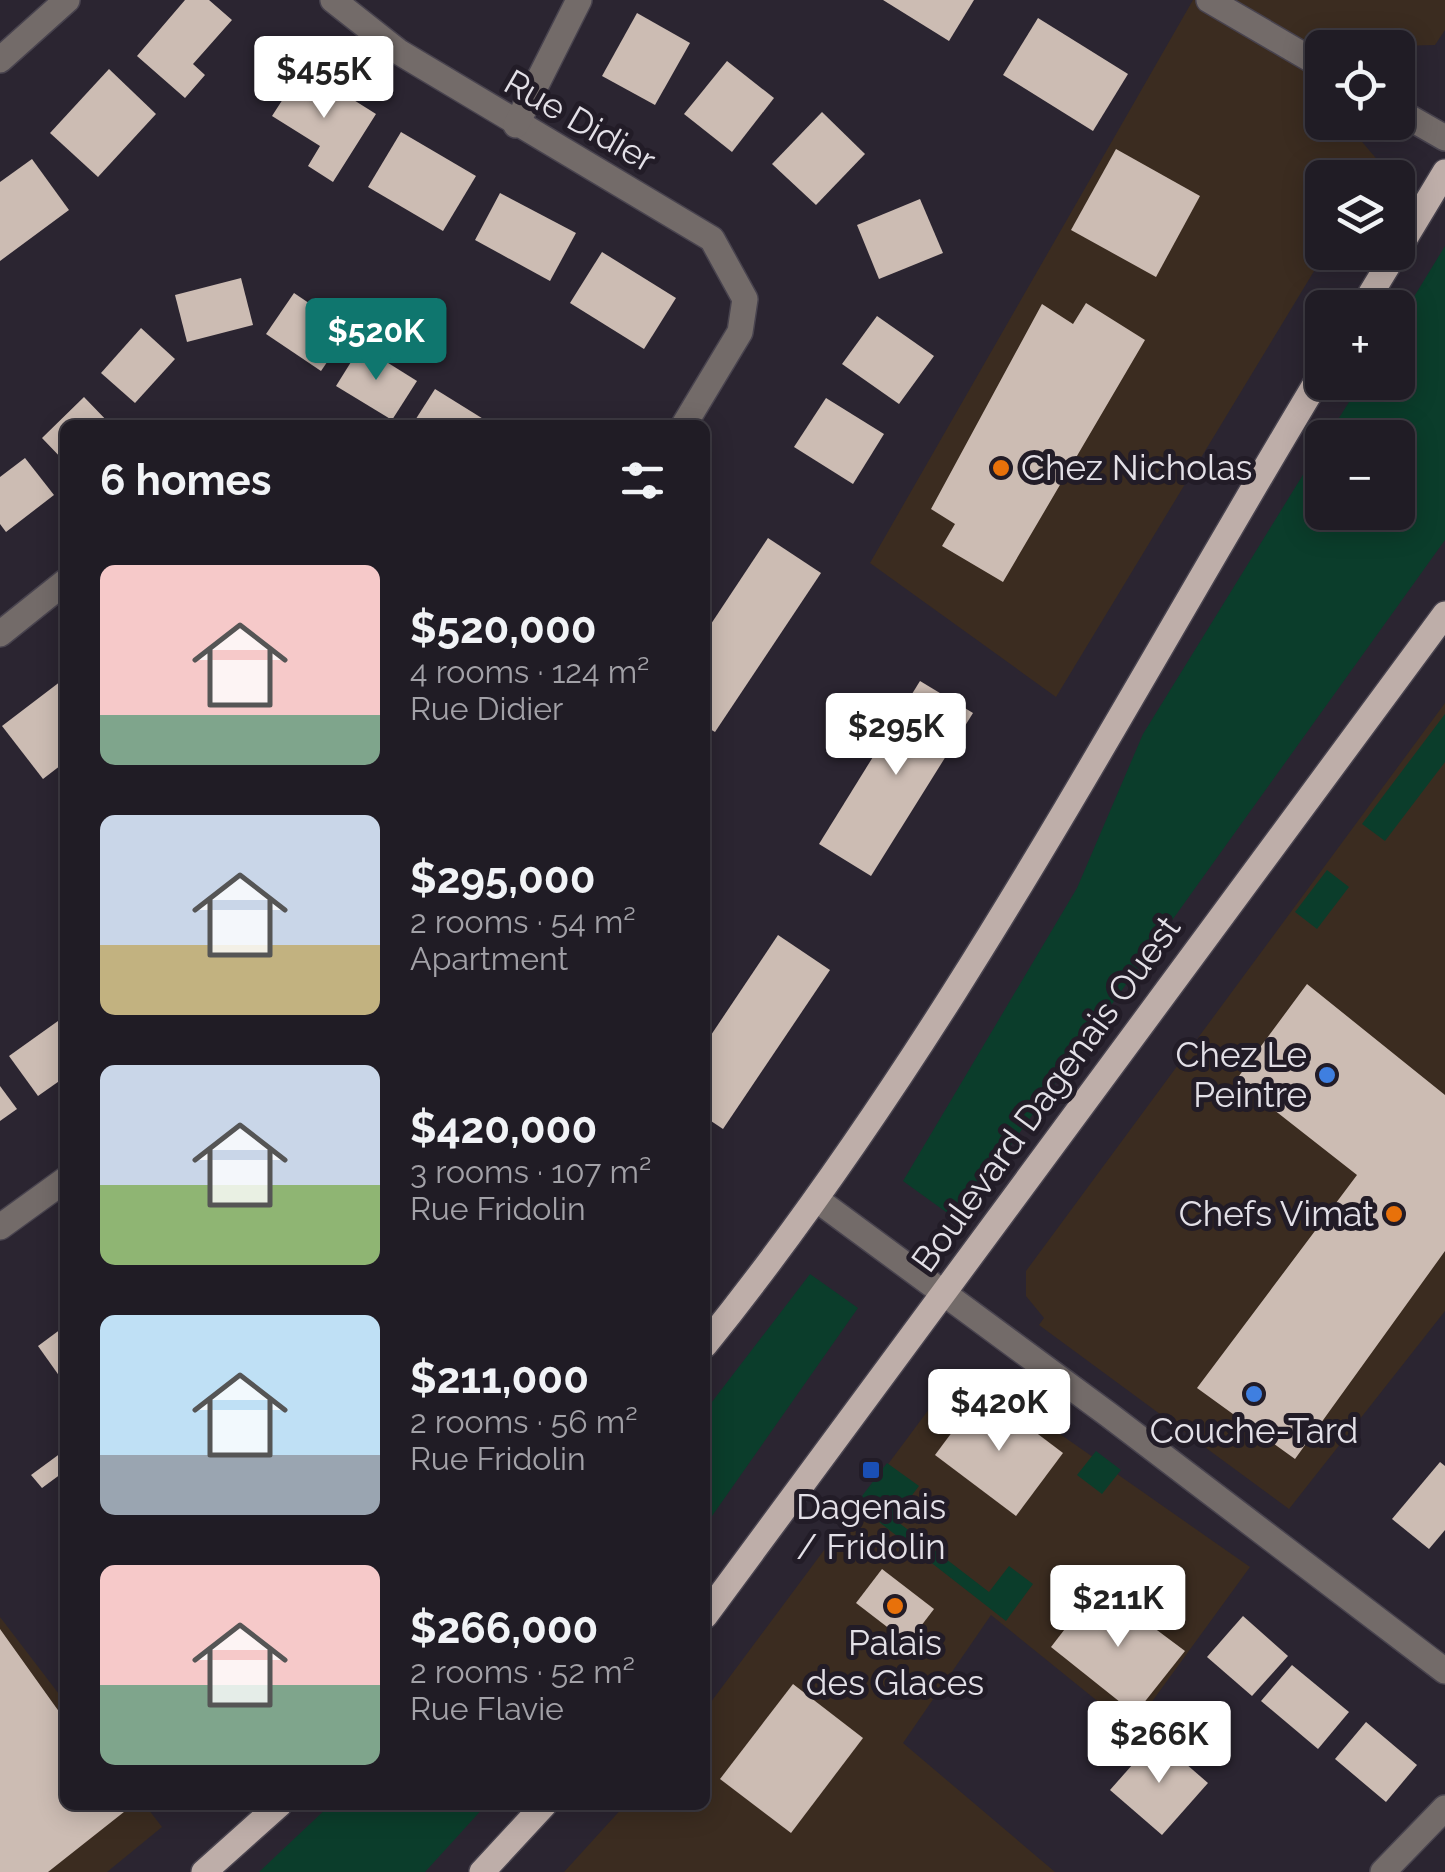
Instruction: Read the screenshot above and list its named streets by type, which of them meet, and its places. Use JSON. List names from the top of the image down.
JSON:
{
  "streets": {
    "main road": ["Boulevard Dagenais Ouest"],
    "street": ["Rue Didier"]
  },
  "places": {
    "other": [
      "Chez Nicholas",
      "Chez Le Peintre",
      "Chefs Vimat",
      "Couche-Tard",
      "Palais des Glaces"
    ],
    "transit": ["Dagenais / Fridolin"]
  },
  "page": {
    "map_buttons": ["+", "−"],
    "price": [
      "$455K",
      "$520K",
      "$295K",
      "$420K",
      "$211K",
      "$266K"
    ],
    "heading": "6 homes",
    "list": [
      {
        "name": "$520,000",
        "note": "4 rooms · 124 m² · Rue Didier"
      },
      {
        "name": "$295,000",
        "note": "2 rooms · 54 m² · Apartment"
      },
      {
        "name": "$420,000",
        "note": "3 rooms · 107 m² · Rue Fridolin"
      },
      {
        "name": "$211,000",
        "note": "2 rooms · 56 m² · Rue Fridolin"
      },
      {
        "name": "$266,000",
        "note": "2 rooms · 52 m² · Rue Flavie"
      }
    ]
  }
}
